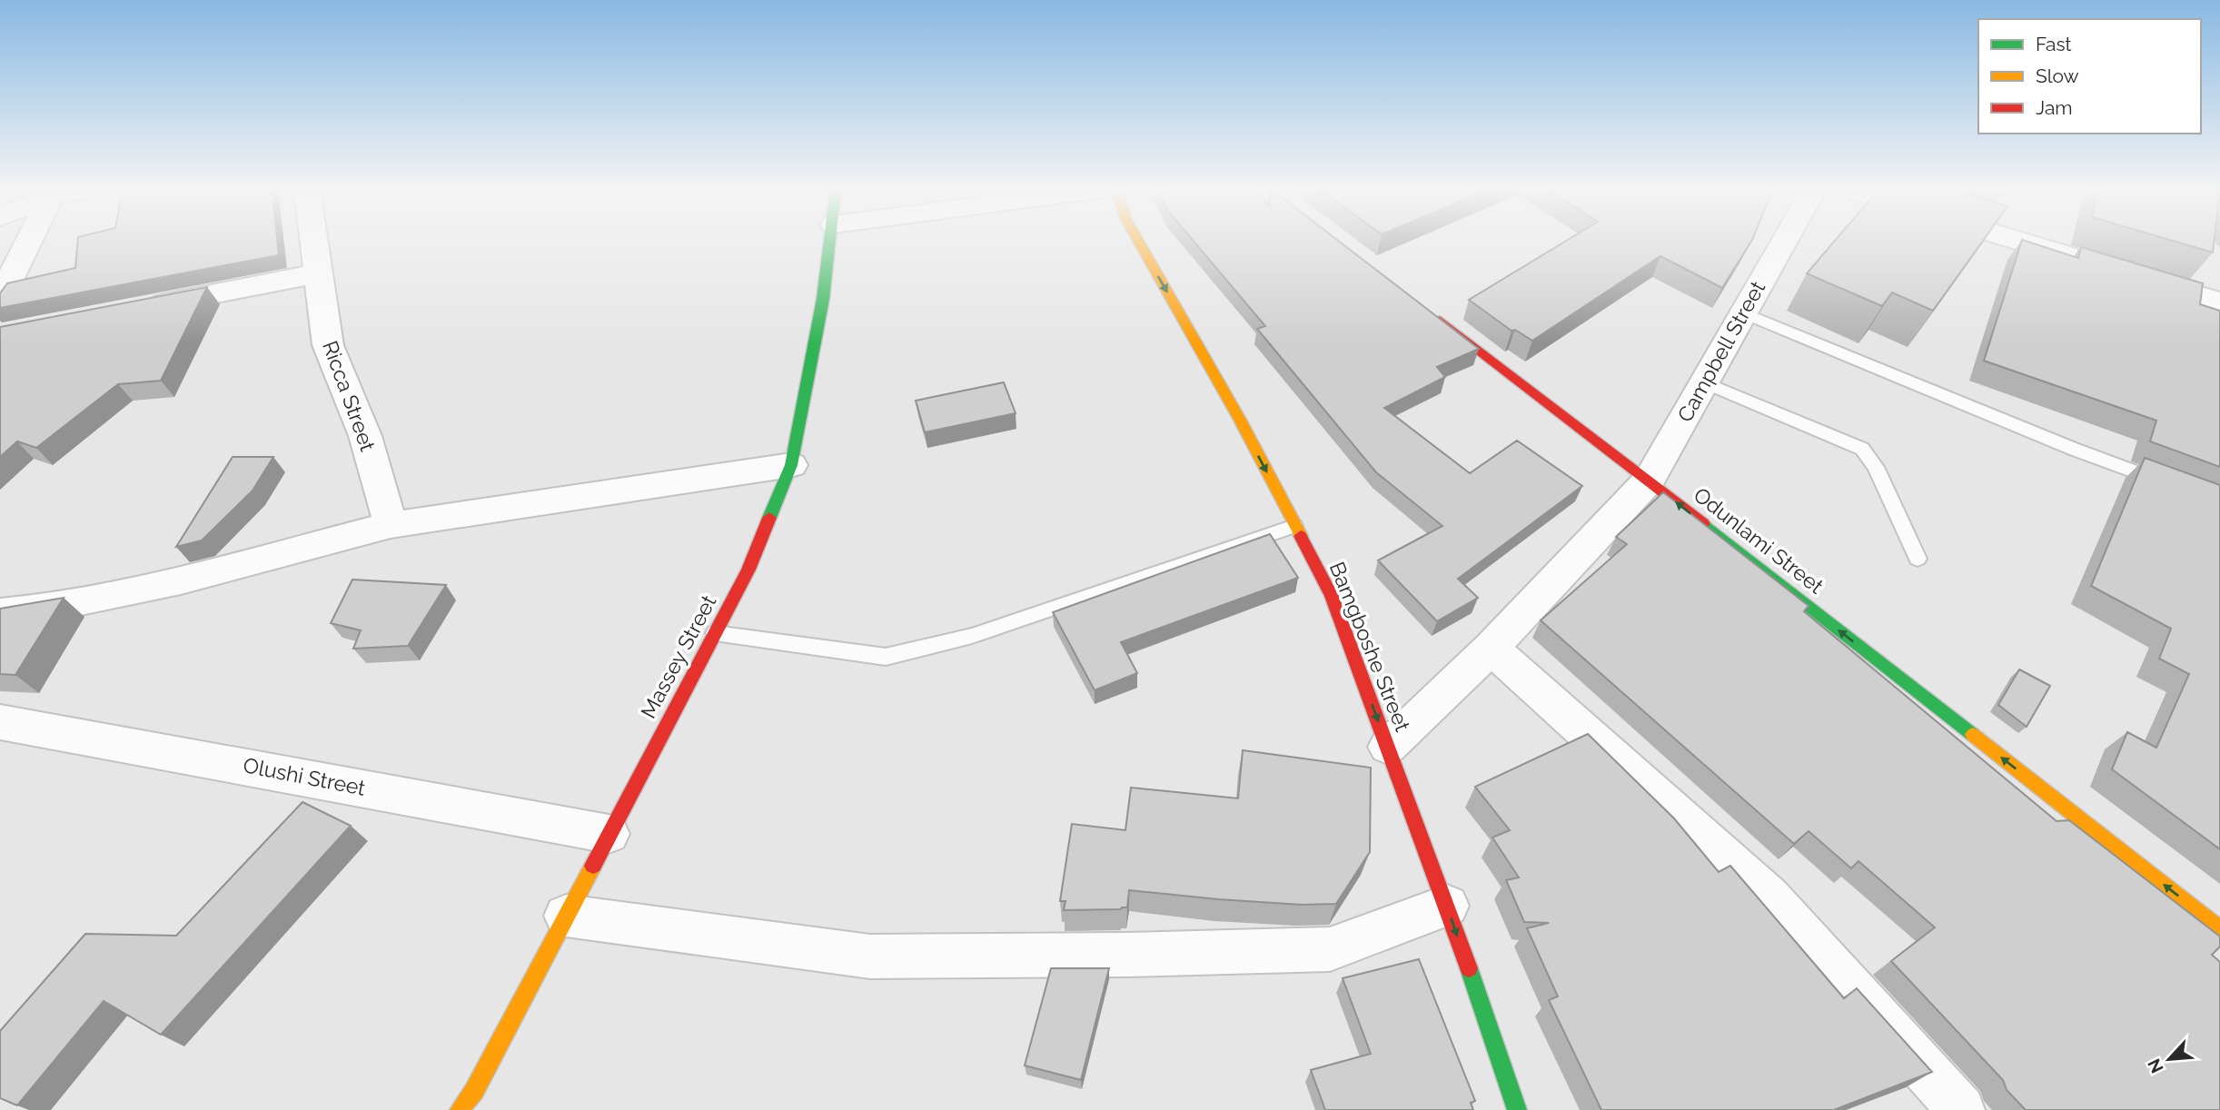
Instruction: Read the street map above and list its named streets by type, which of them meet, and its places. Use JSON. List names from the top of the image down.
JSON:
{
  "streets": {
    "main road": ["Odunlami Street", "Bamgboshe Street", "Massey Street"],
    "street": ["Campbell Street", "Ricca Street", "Olushi Street"]
  },
  "crossings": [
    ["Campbell Street", "Odunlami Street"],
    ["Campbell Street", "Bamgboshe Street"],
    ["Massey Street", "Olushi Street"]
  ],
  "one_way": ["Odunlami Street", "Bamgboshe Street"],
  "legend": ["Fast", "Slow", "Jam"],
  "north": "bottom left"
}
